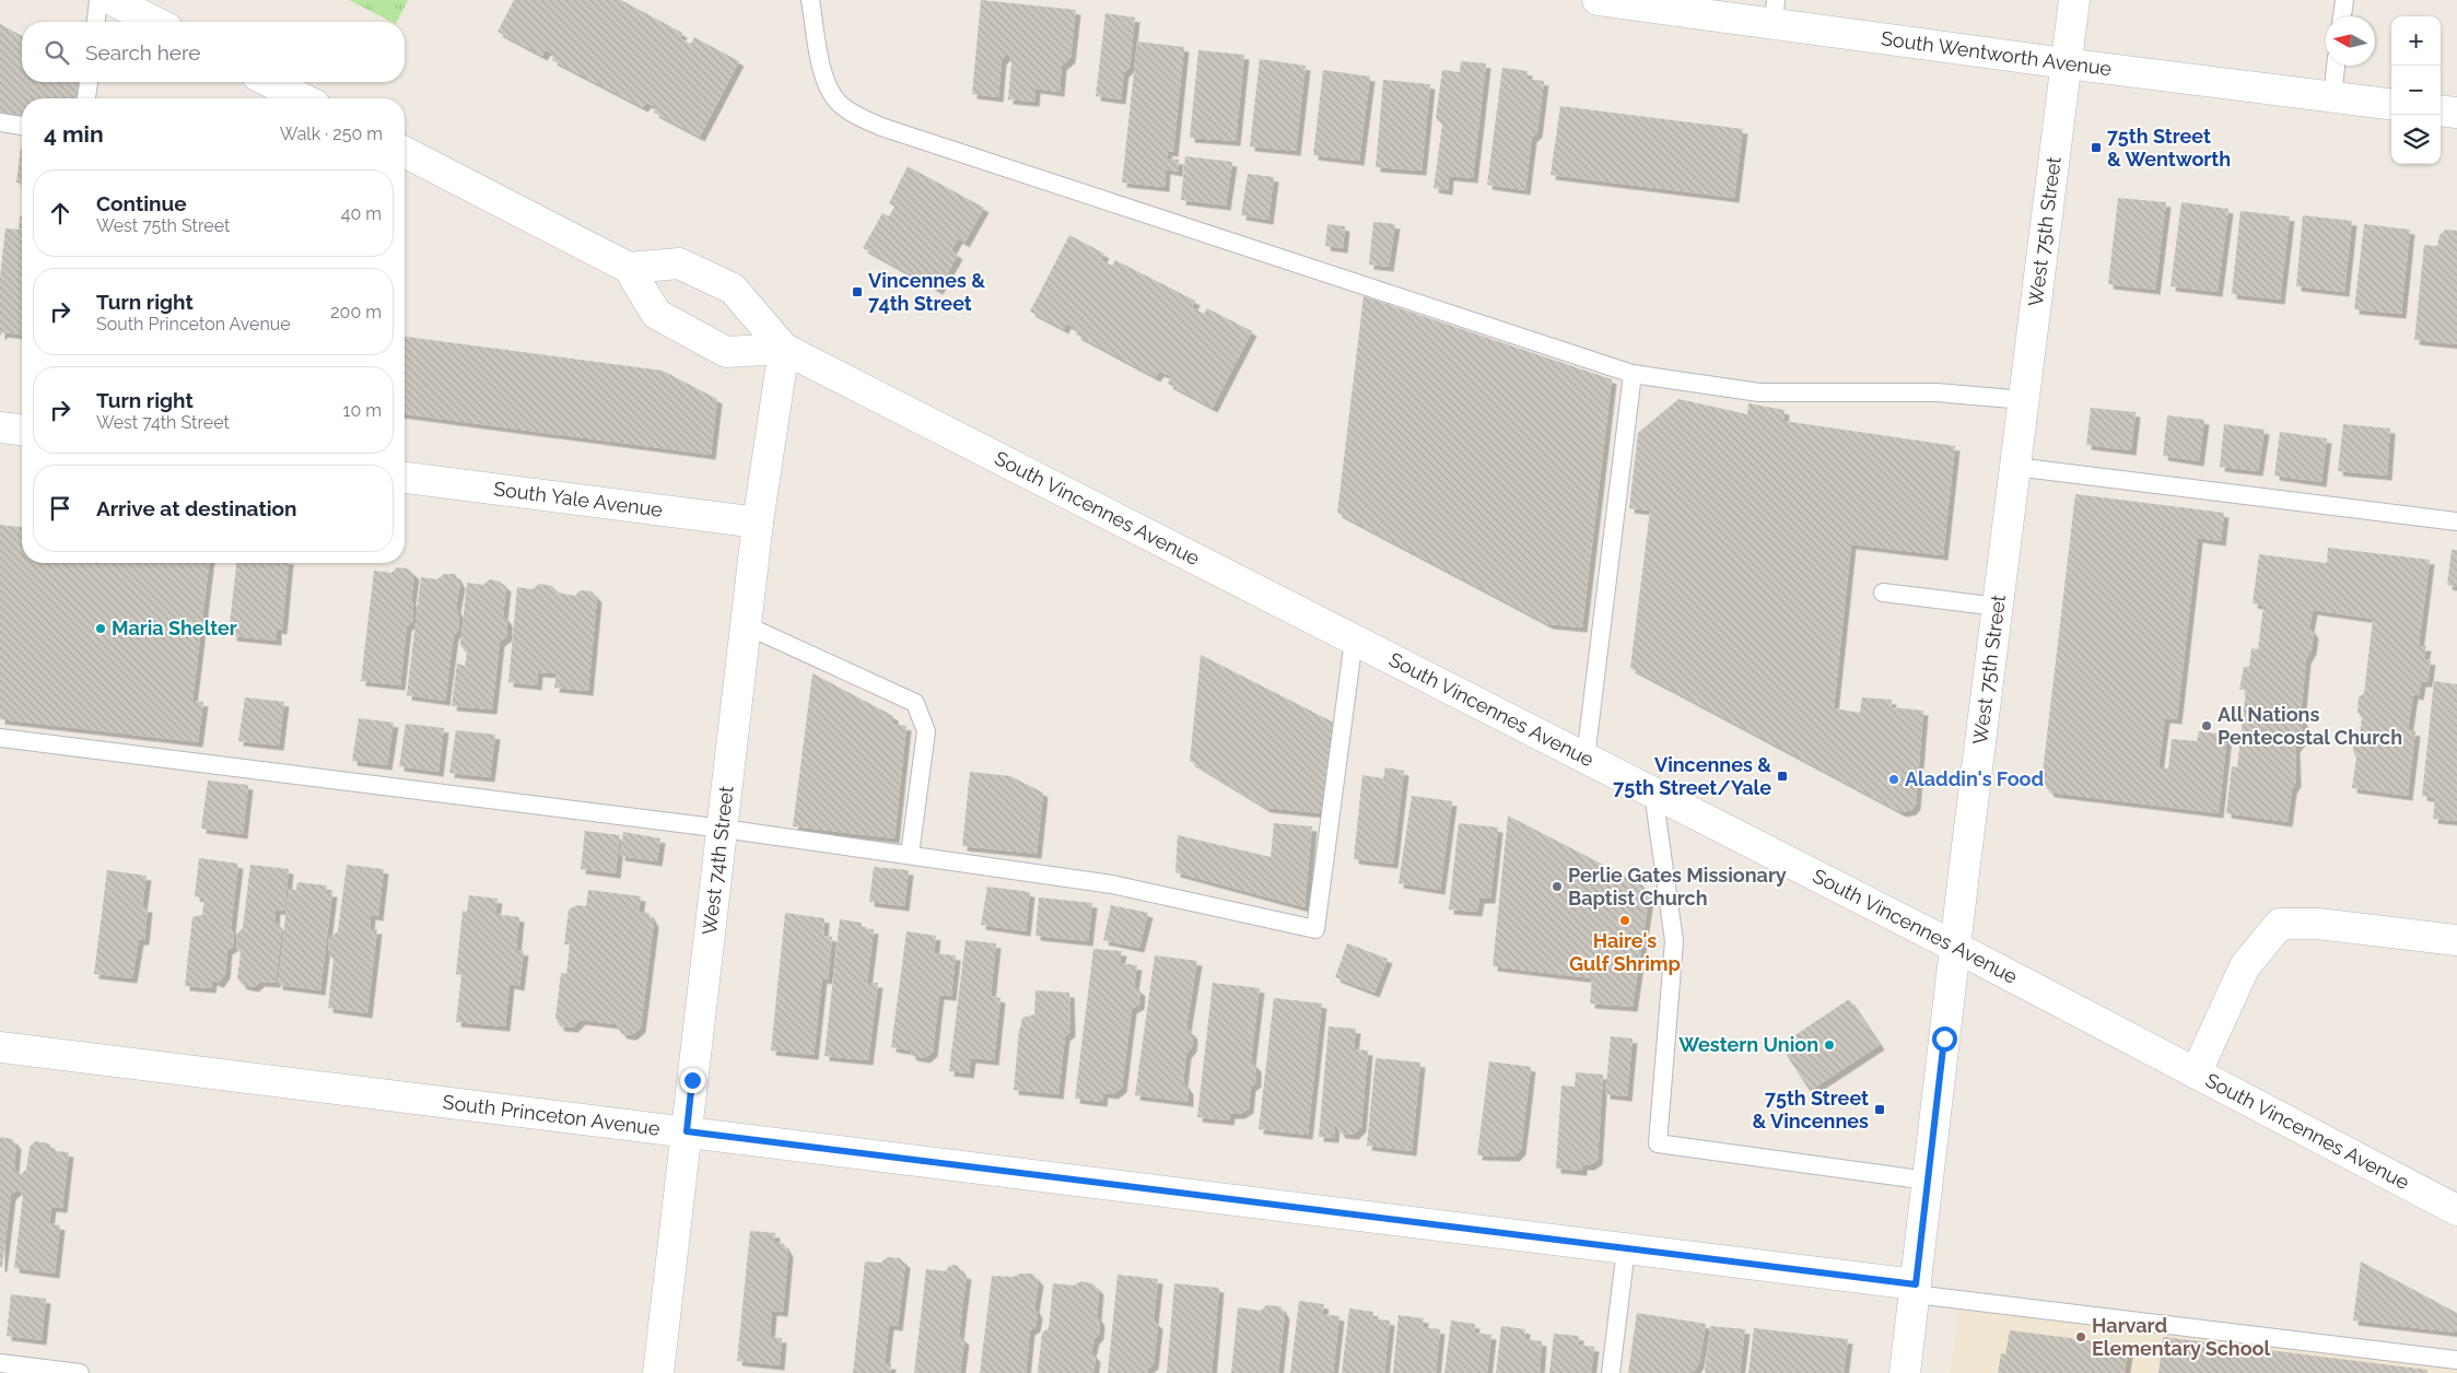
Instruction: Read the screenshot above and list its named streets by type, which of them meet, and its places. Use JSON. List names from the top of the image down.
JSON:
{
  "streets": {
    "street": [
      "South Wentworth Avenue",
      "West 75th Street",
      "South Yale Avenue",
      "South Vincennes Avenue",
      "West 74th Street",
      "South Princeton Avenue"
    ]
  },
  "crossings": [
    ["South Wentworth Avenue", "West 75th Street"],
    ["West 75th Street", "South Vincennes Avenue"],
    ["West 75th Street", "South Princeton Avenue"],
    ["South Yale Avenue", "West 74th Street"],
    ["South Vincennes Avenue", "West 74th Street"],
    ["West 74th Street", "South Princeton Avenue"]
  ],
  "places": {
    "transit": [
      "75th Street & Wentworth",
      "Vincennes & 74th Street",
      "Vincennes & 75th Street/Yale",
      "75th Street & Vincennes"
    ],
    "other": [
      "Maria Shelter",
      "All Nations Pentecostal Church",
      "Aladdin's Food",
      "Perlie Gates Missionary Baptist Church",
      "Haire's Gulf Shrimp",
      "Western Union",
      "Harvard Elementary School"
    ]
  },
  "north": "left",
  "page": {
    "map_buttons": ["+", "−"],
    "search": "Search here",
    "heading": ["4 min", "Walk · 250 m"],
    "list": [
      ["Continue", "West 75th Street", "40 m"],
      ["Turn right", "South Princeton Avenue", "200 m"],
      ["Turn right", "West 74th Street", "10 m"],
      "Arrive at destination"
    ]
  }
}
